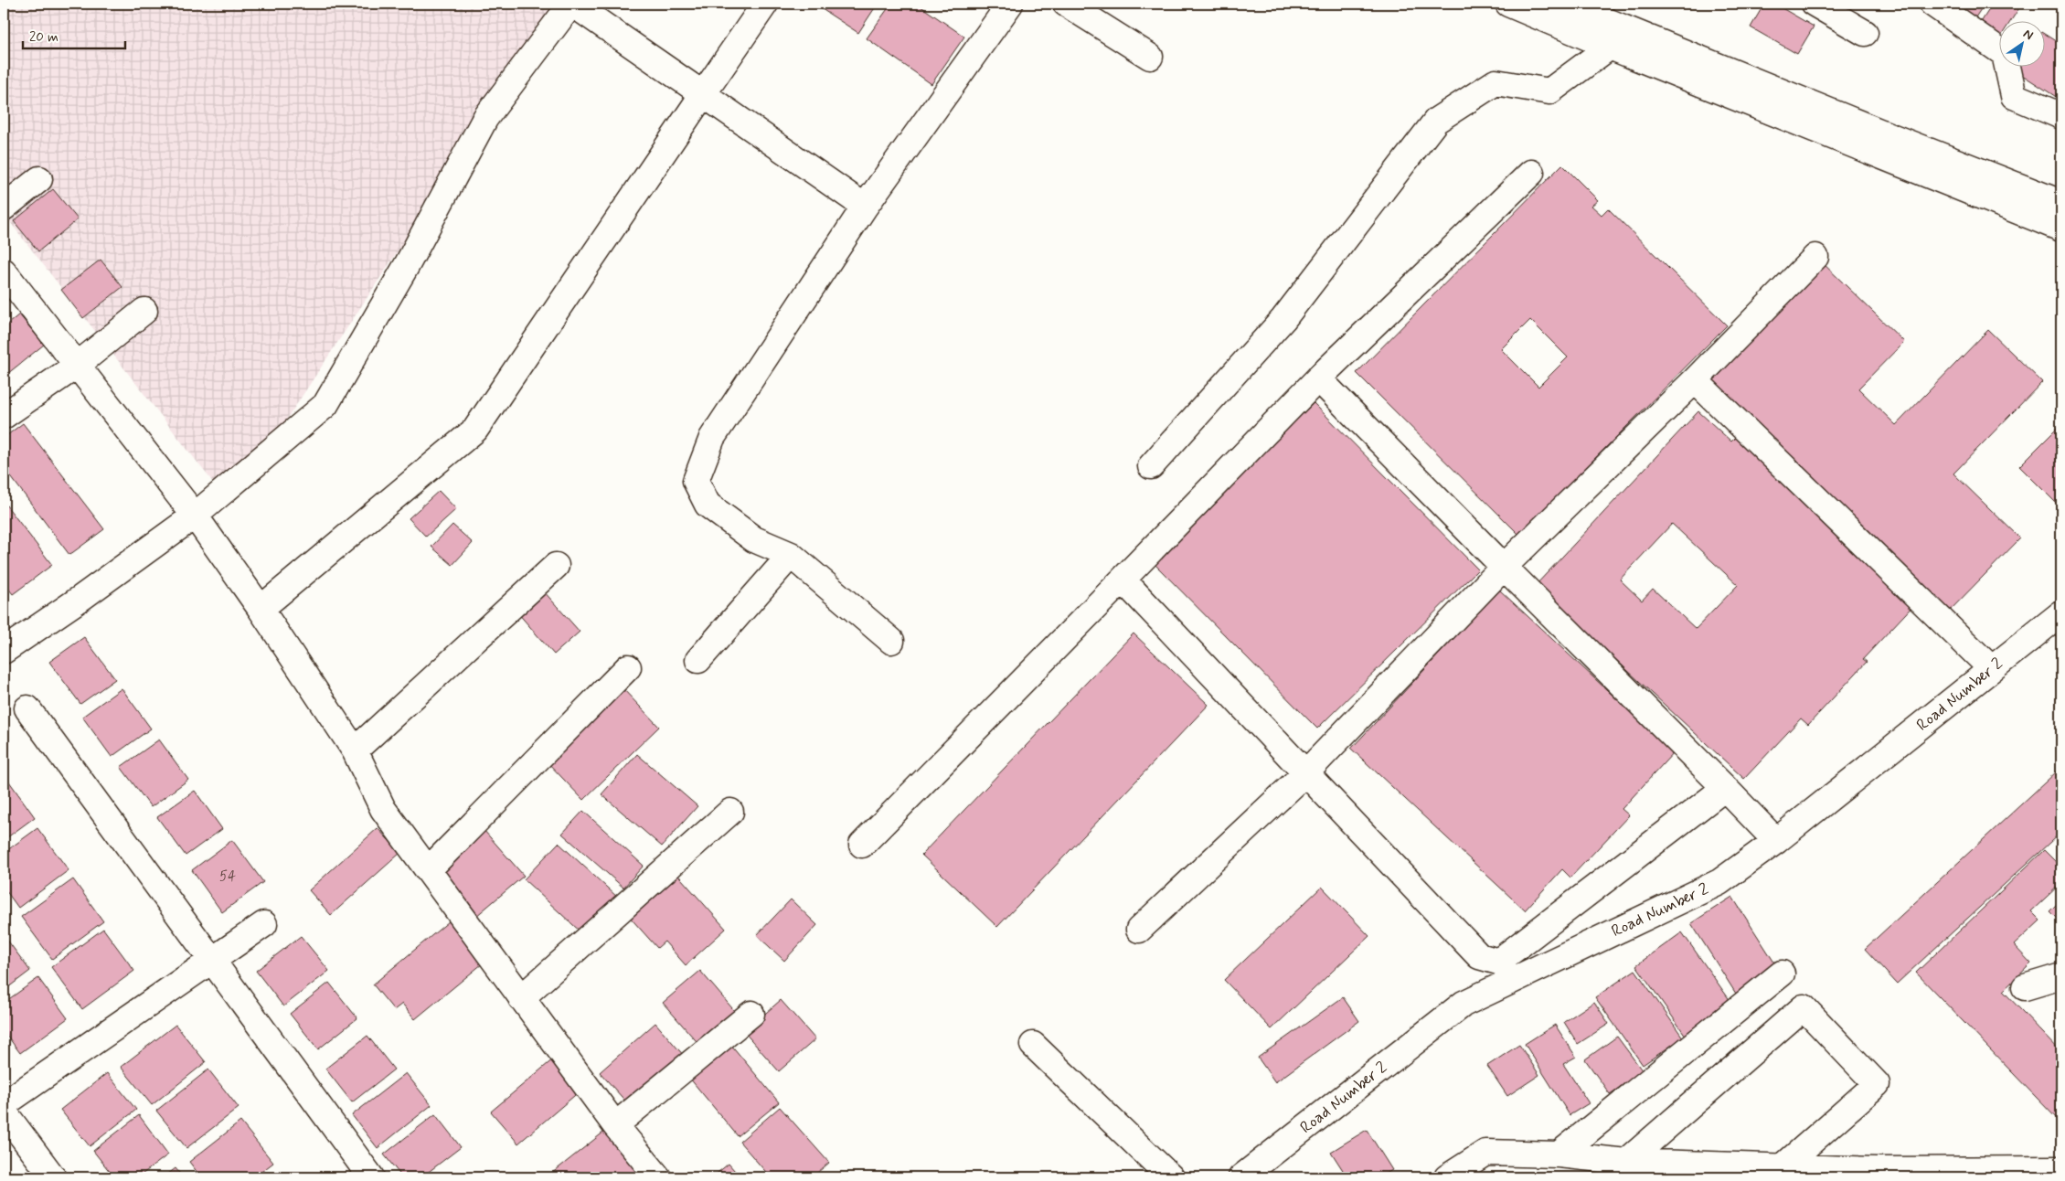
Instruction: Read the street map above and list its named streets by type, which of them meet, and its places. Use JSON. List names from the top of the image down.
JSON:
{
  "streets": {
    "street": ["Road Number 2"]
  },
  "house_numbers": ["54"],
  "scale_bar": "20 m",
  "north": "top right"
}
